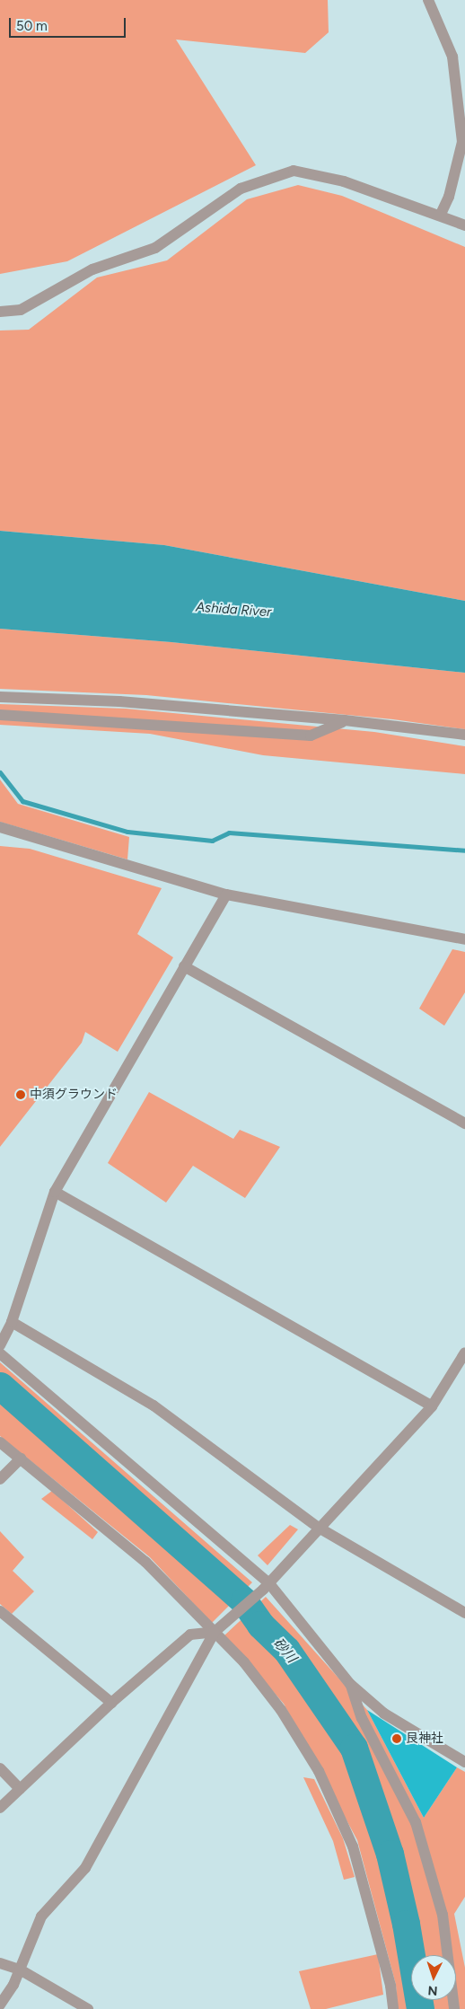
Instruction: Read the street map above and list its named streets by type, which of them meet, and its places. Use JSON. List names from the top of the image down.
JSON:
{
  "water": ["Ashida River", "砂川"],
  "places": ["中須グラウンド", "艮神社"],
  "scale_bar": "50 m",
  "north": "bottom"
}
